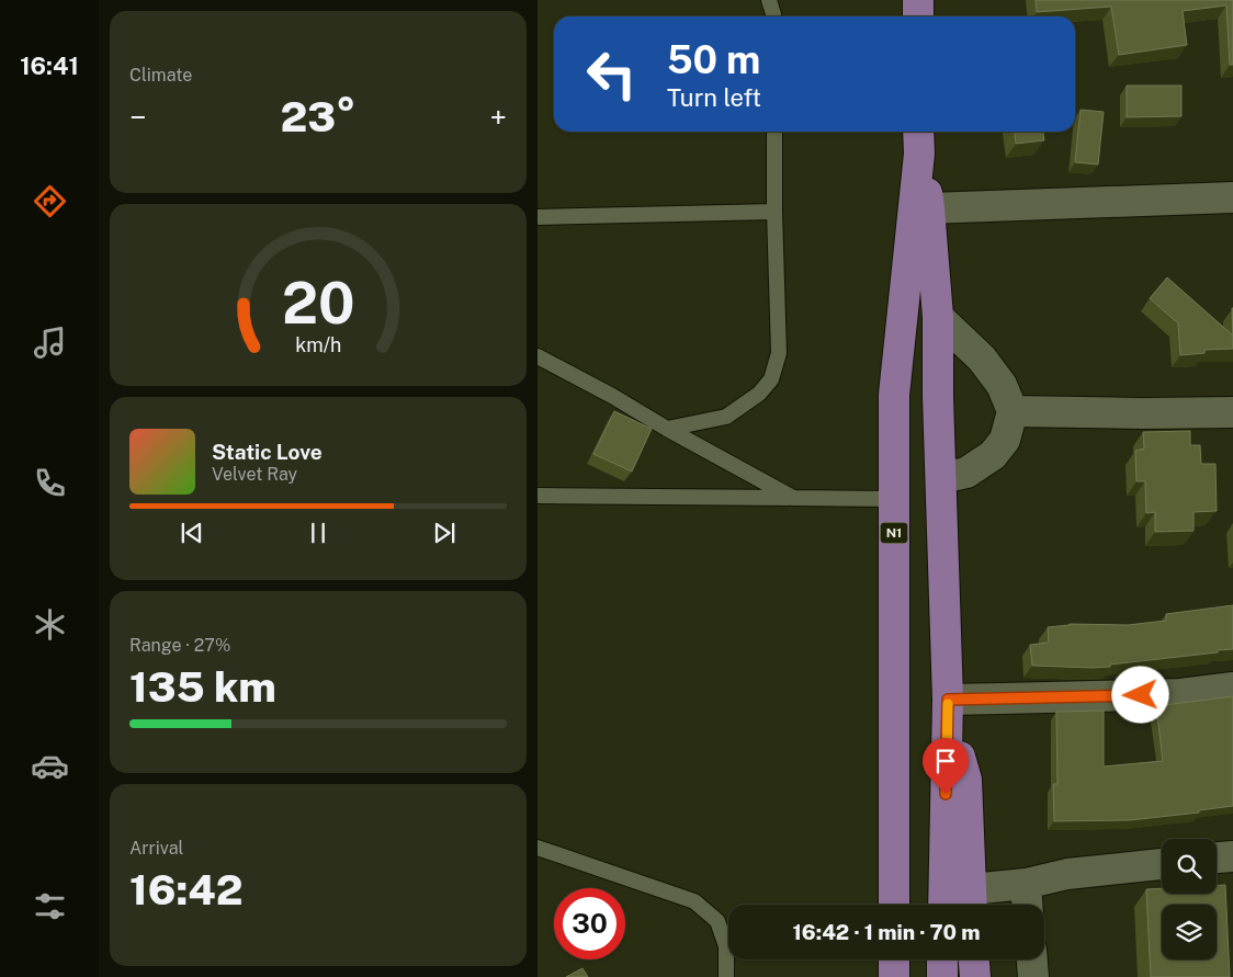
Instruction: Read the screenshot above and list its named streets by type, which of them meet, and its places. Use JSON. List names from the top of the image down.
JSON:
{
  "streets": {
    "highway": ["N1"]
  },
  "page": {
    "tabs": "16:41",
    "tile": [
      "Climate",
      ["Range · 27%", "135 km"],
      ["Arrival", "16:42"]
    ],
    "turn": ["50 m", "Turn left"],
    "heat": ["−", "23°", "+"],
    "song": ["Static Love", "Velvet Ray"],
    "limit": "30",
    "trip": "16:42 · 1 min · 70 m",
    "gauge": ["20", "km/h"]
  }
}
